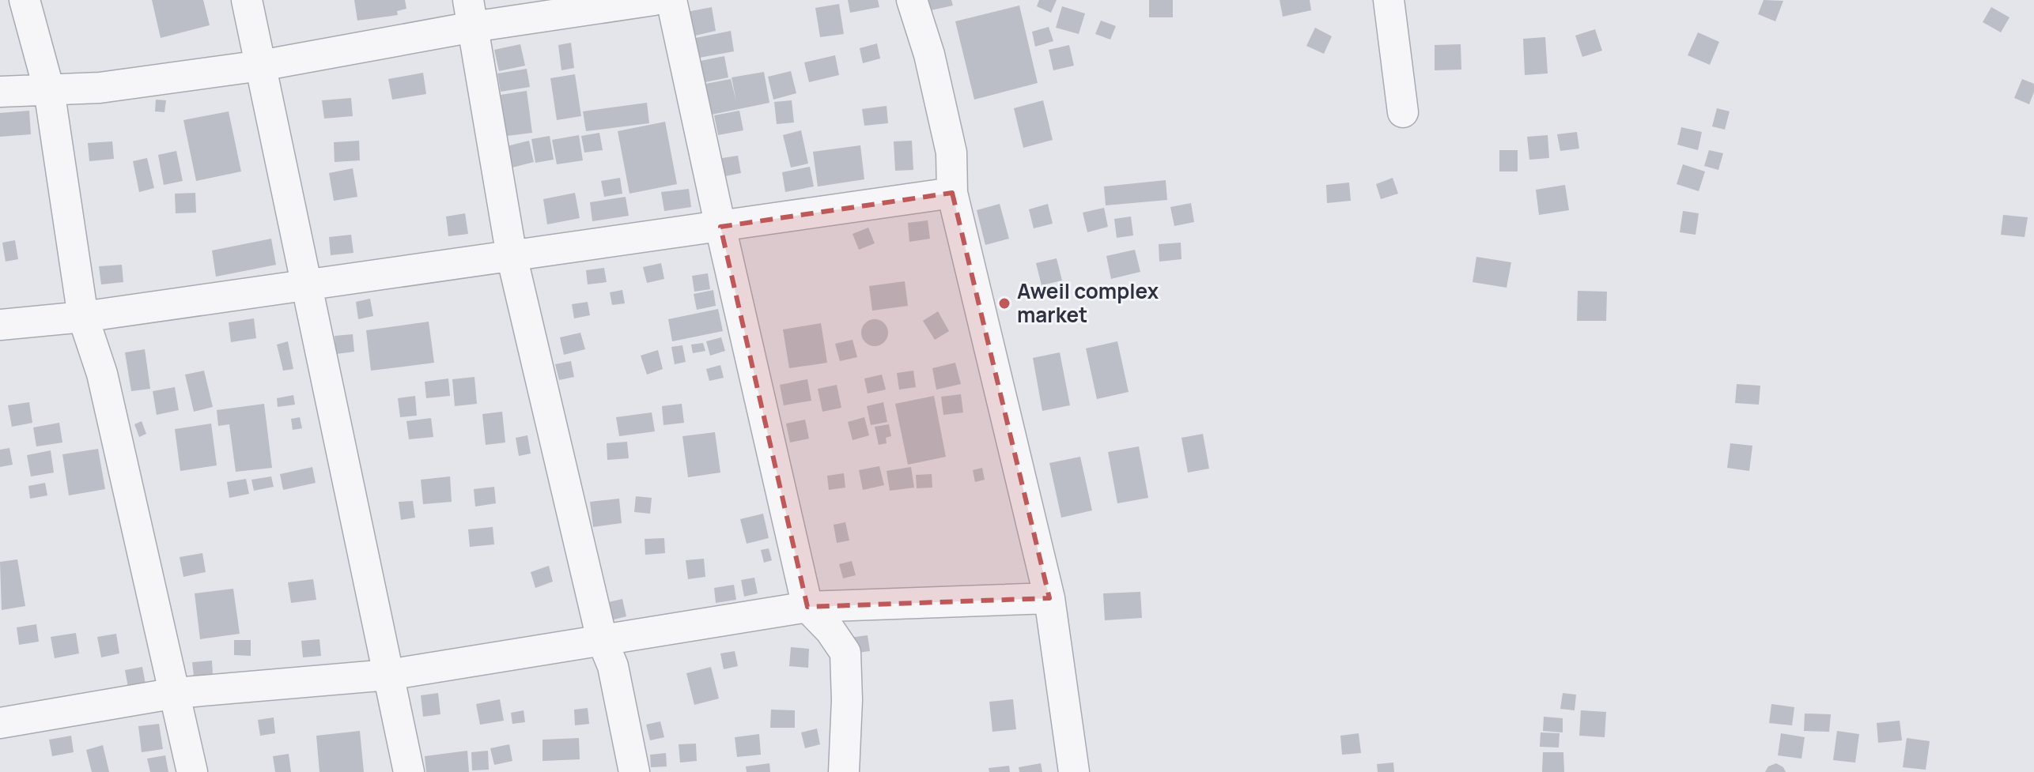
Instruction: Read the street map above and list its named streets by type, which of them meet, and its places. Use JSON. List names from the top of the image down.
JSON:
{
  "places": ["Aweil complex market"]
}
